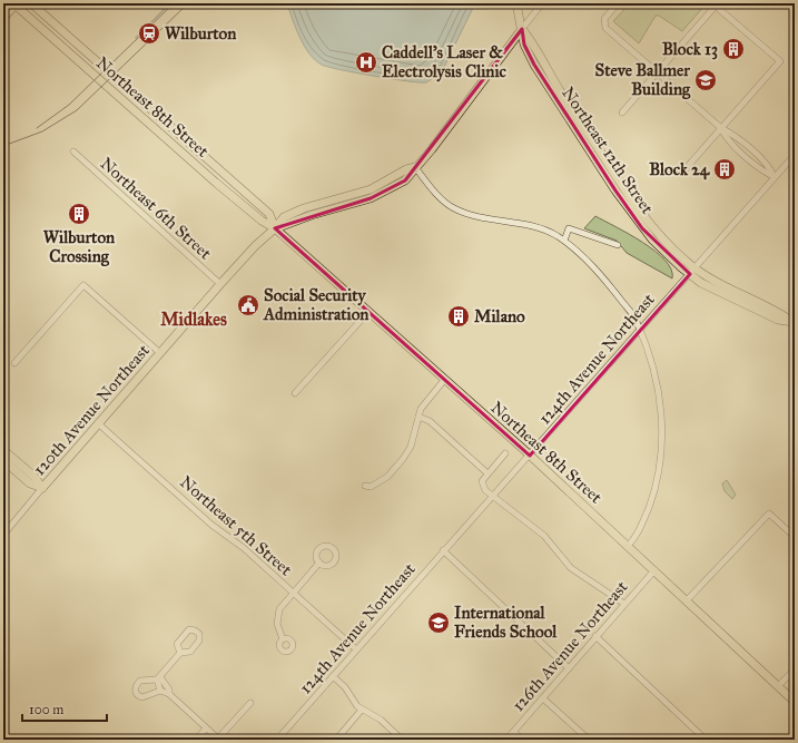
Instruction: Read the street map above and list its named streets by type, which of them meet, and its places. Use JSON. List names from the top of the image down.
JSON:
{
  "streets": {
    "main road": ["Northeast 8th Street", "Northeast 12th Street", "120th Avenue Northeast"],
    "street": [
      "Northeast 6th Street",
      "124th Avenue Northeast",
      "Northeast 5th Street",
      "126th Avenue Northeast"
    ]
  },
  "crossings": [
    ["Northeast 8th Street", "124th Avenue Northeast"],
    ["Northeast 8th Street", "120th Avenue Northeast"],
    ["Northeast 8th Street", "126th Avenue Northeast"],
    ["Northeast 12th Street", "124th Avenue Northeast"],
    ["Northeast 12th Street", "120th Avenue Northeast"],
    ["Northeast 6th Street", "120th Avenue Northeast"],
    ["124th Avenue Northeast", "Northeast 5th Street"],
    ["120th Avenue Northeast", "Northeast 5th Street"]
  ],
  "districts": ["Midlakes"],
  "places": {
    "station": ["Wilburton"],
    "building": [
      "Block 13",
      "Block 24",
      "Wilburton Crossing",
      "Milano"
    ],
    "hospital": ["Caddell’s Laser & Electrolysis Clinic"],
    "school or university": ["Steve Ballmer Building", "International Friends School"],
    "public building": ["Social Security Administration"]
  },
  "scale_bar": "100 m"
}
